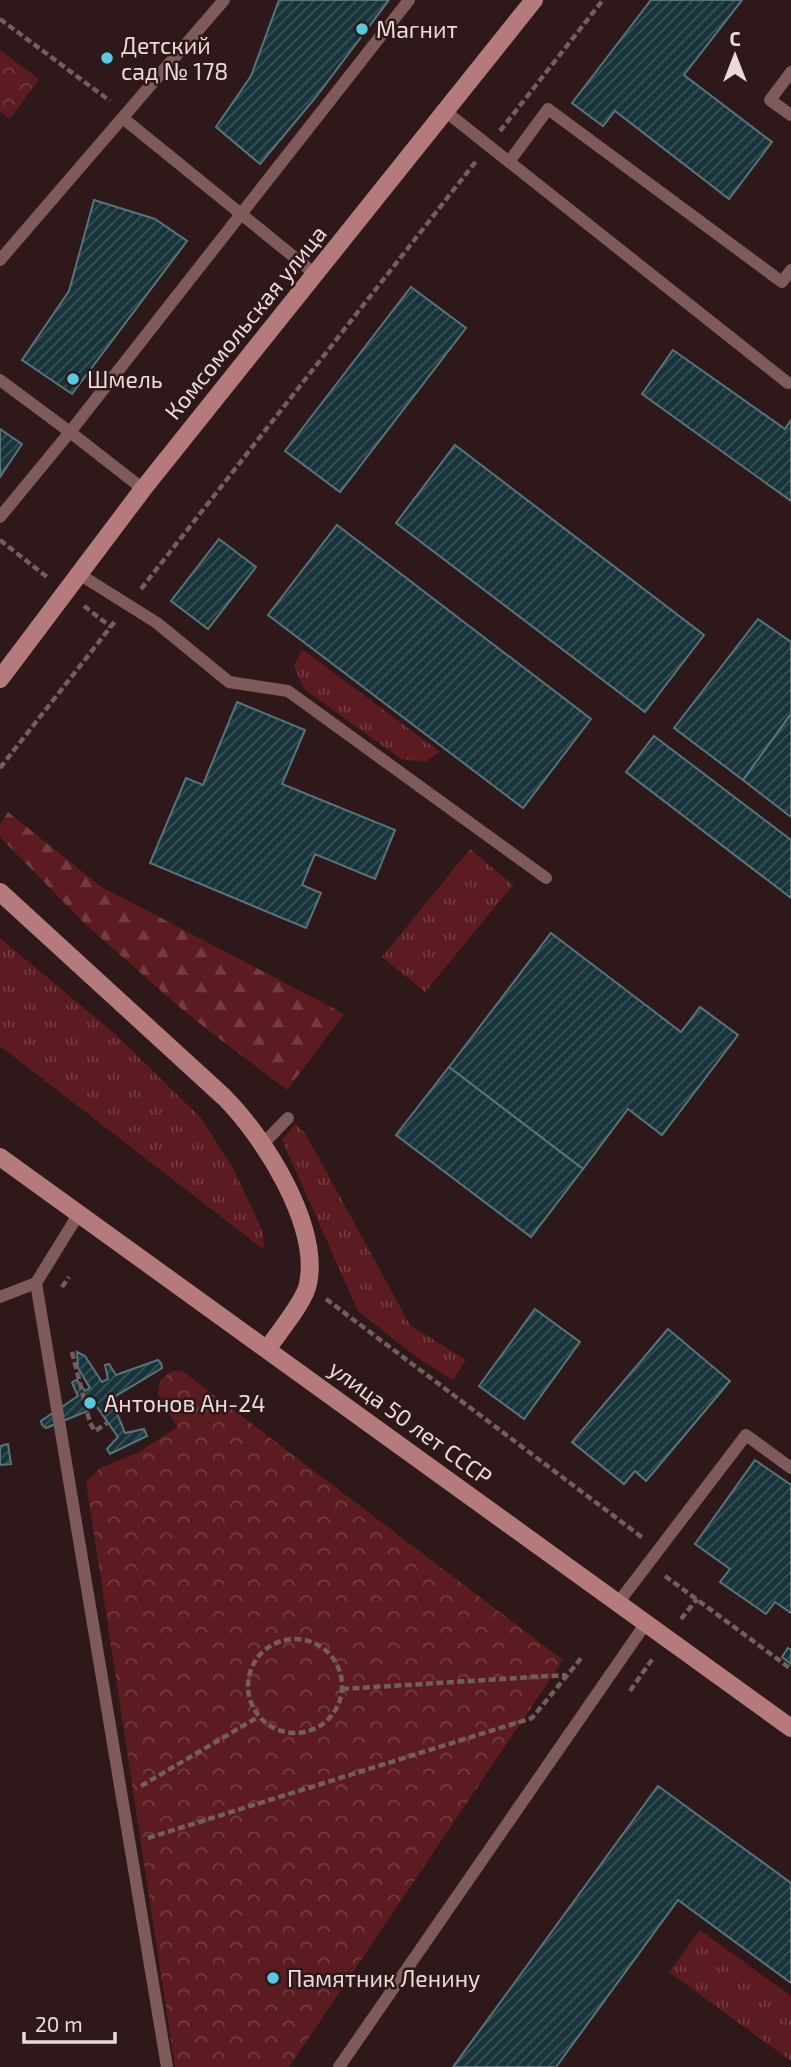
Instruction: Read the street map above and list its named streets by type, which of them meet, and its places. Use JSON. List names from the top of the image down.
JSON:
{
  "streets": {
    "main road": ["Комсомольская улица", "улица 50 лет СССР"]
  },
  "places": [
    "Магнит",
    "Детский сад № 178",
    "Шмель",
    "Антонов Ан-24",
    "Памятник Ленину"
  ],
  "scale_bar": "20 m",
  "north": "top"
}
